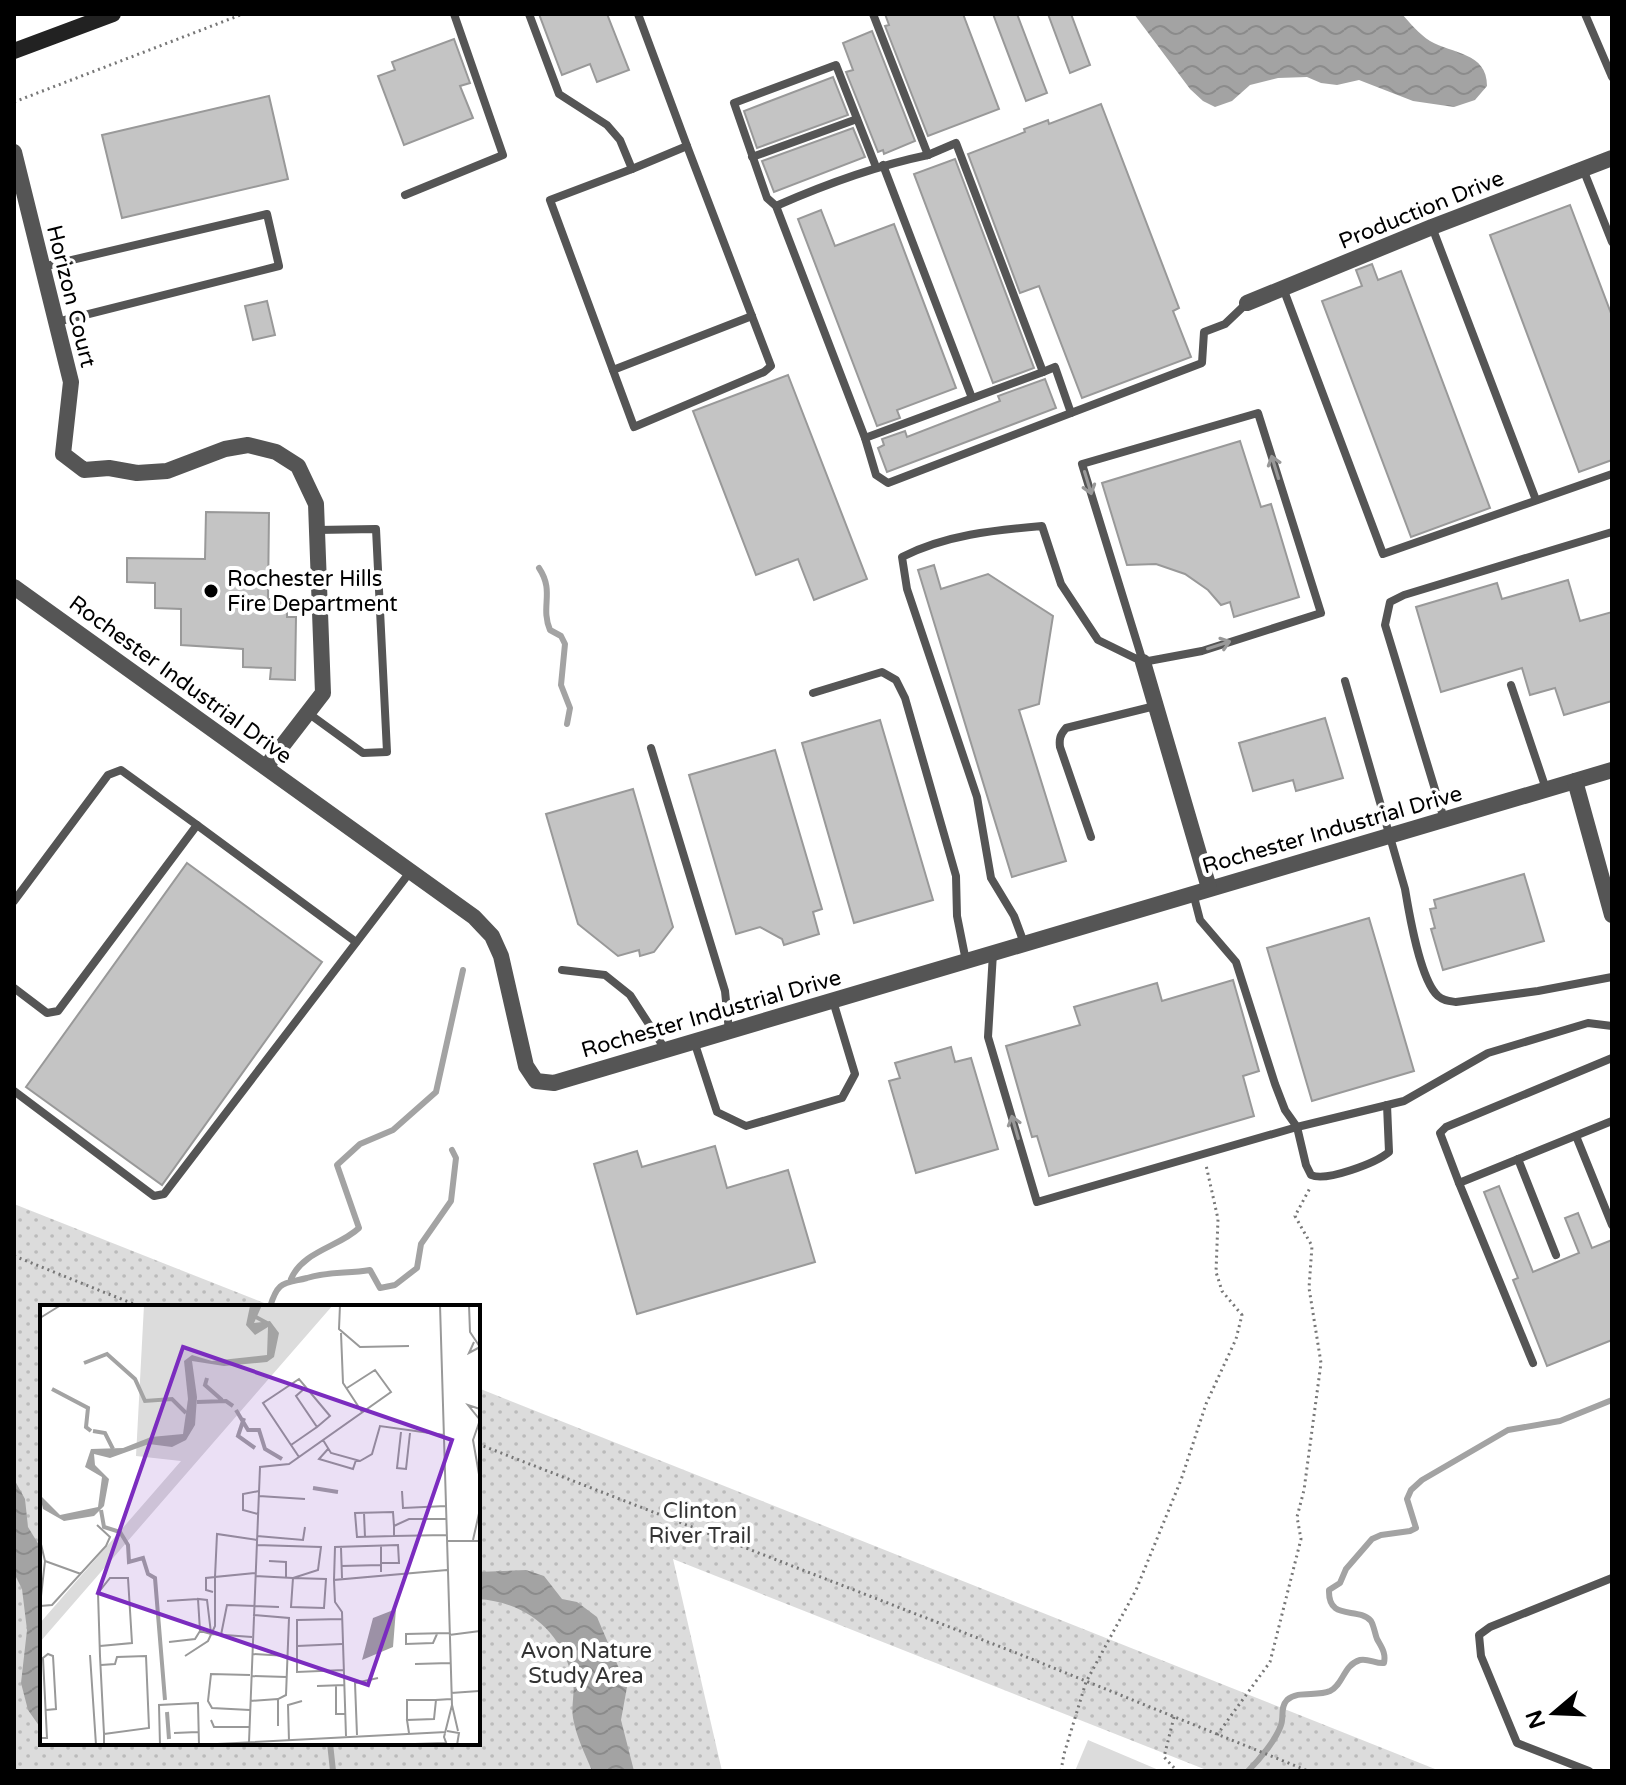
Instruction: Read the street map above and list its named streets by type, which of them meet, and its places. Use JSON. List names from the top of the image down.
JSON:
{
  "streets": {
    "street": ["Production Drive", "Horizon Court", "Rochester Industrial Drive"]
  },
  "crossings": [
    ["Horizon Court", "Rochester Industrial Drive"]
  ],
  "parks": ["Clinton River Trail", "Avon Nature Study Area"],
  "places": ["Rochester Hills Fire Department"],
  "north": "left"
}
